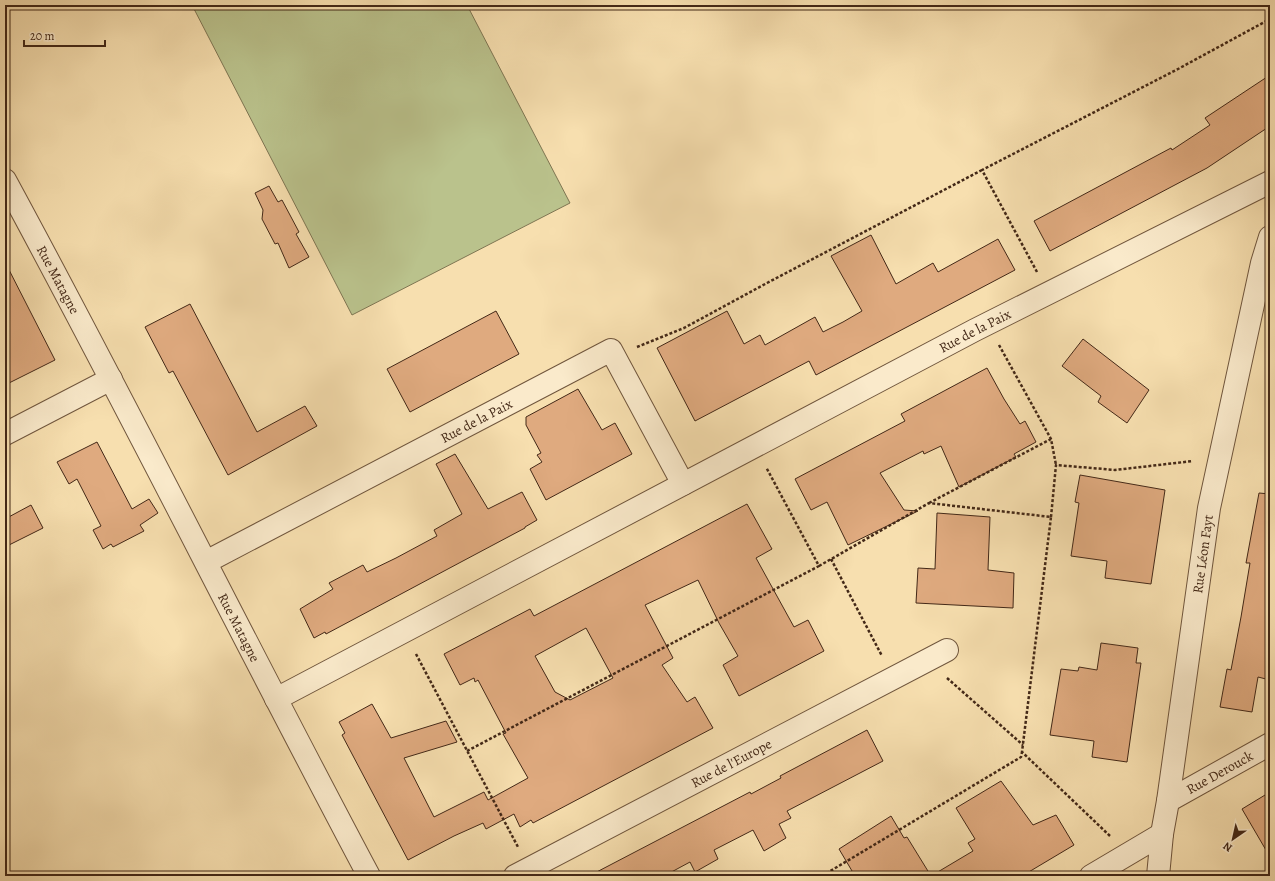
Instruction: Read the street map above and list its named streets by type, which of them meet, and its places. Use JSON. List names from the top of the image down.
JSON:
{
  "streets": {
    "street": [
      "Rue Matagne",
      "Rue de la Paix",
      "Rue Léon Fayt",
      "Rue de l'Europe",
      "Rue Derouck"
    ]
  },
  "crossings": [
    ["Rue Matagne", "Rue de la Paix"],
    ["Rue Léon Fayt", "Rue Derouck"]
  ],
  "scale_bar": "20 m",
  "north": "bottom left"
}
